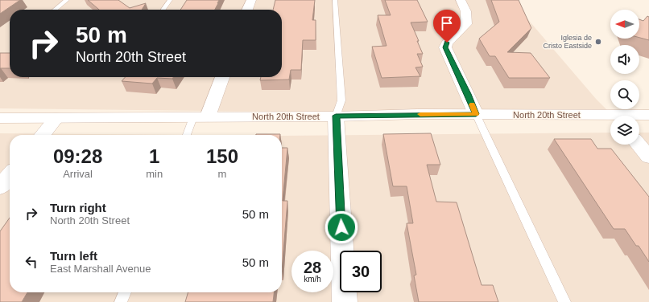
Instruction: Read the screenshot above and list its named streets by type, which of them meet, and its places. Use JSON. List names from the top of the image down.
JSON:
{
  "streets": {
    "street": ["North 20th Street"]
  },
  "places": ["Iglesia de Cristo Eastside"],
  "north": "left",
  "page": {
    "turn": ["50 m", "North 20th Street"],
    "eta": [
      "09:28",
      "Arrival",
      "1",
      "min",
      "150",
      "m"
    ],
    "list": [
      {
        "name": "Turn right",
        "note": "North 20th Street",
        "value": "50 m"
      },
      {
        "name": "Turn left",
        "note": "East Marshall Avenue",
        "value": "50 m"
      }
    ],
    "speed": "28 km/h",
    "limit": "30"
  }
}
